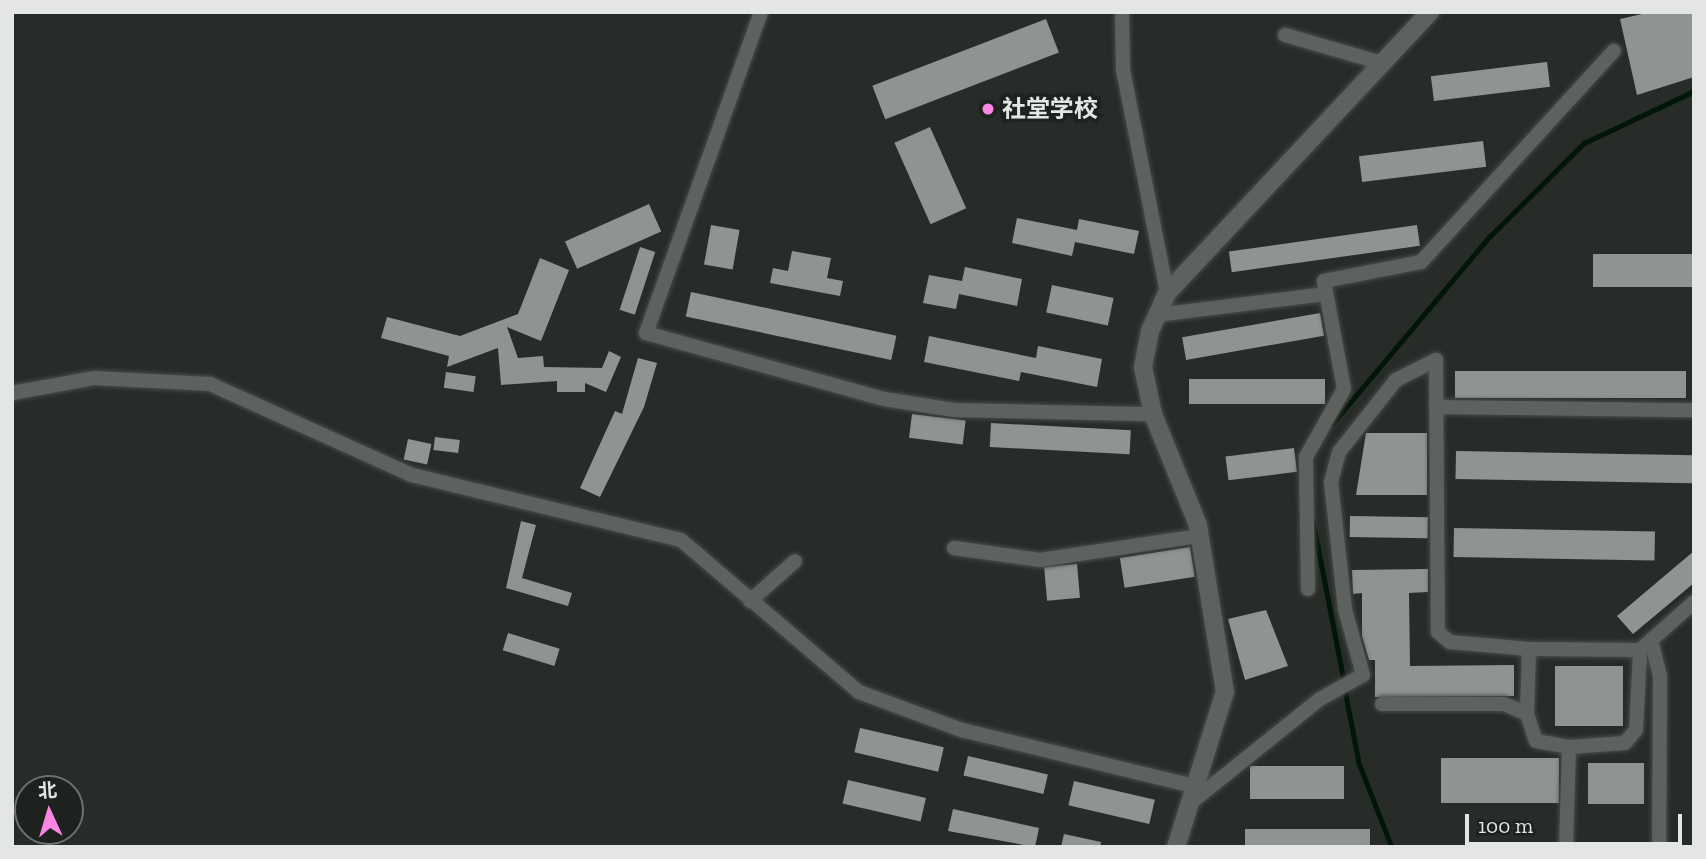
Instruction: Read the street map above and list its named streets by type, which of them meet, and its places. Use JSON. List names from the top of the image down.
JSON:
{
  "places": ["社堂学校"],
  "scale_bar": "100 m",
  "north": "top"
}
